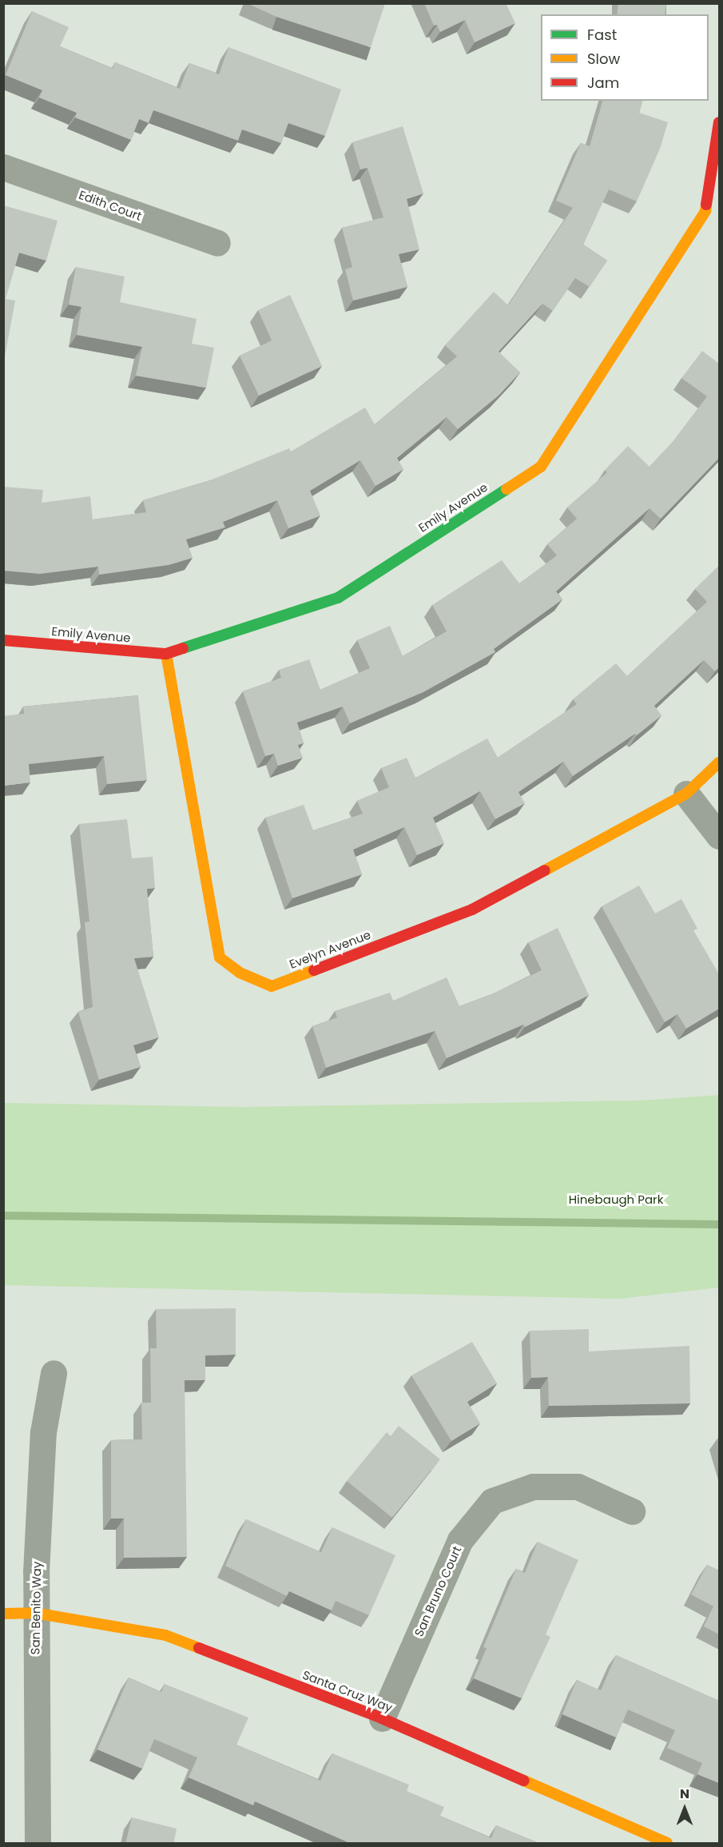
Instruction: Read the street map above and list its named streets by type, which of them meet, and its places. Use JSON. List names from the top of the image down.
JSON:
{
  "streets": {
    "street": [
      "Edith Court",
      "Emily Avenue",
      "Evelyn Avenue",
      "San Bruno Court",
      "San Benito Way",
      "Santa Cruz Way"
    ]
  },
  "crossings": [
    ["Emily Avenue", "Evelyn Avenue"],
    ["San Bruno Court", "Santa Cruz Way"],
    ["San Benito Way", "Santa Cruz Way"]
  ],
  "parks": ["Hinebaugh Park"],
  "legend": ["Fast", "Slow", "Jam"],
  "north": "top"
}
